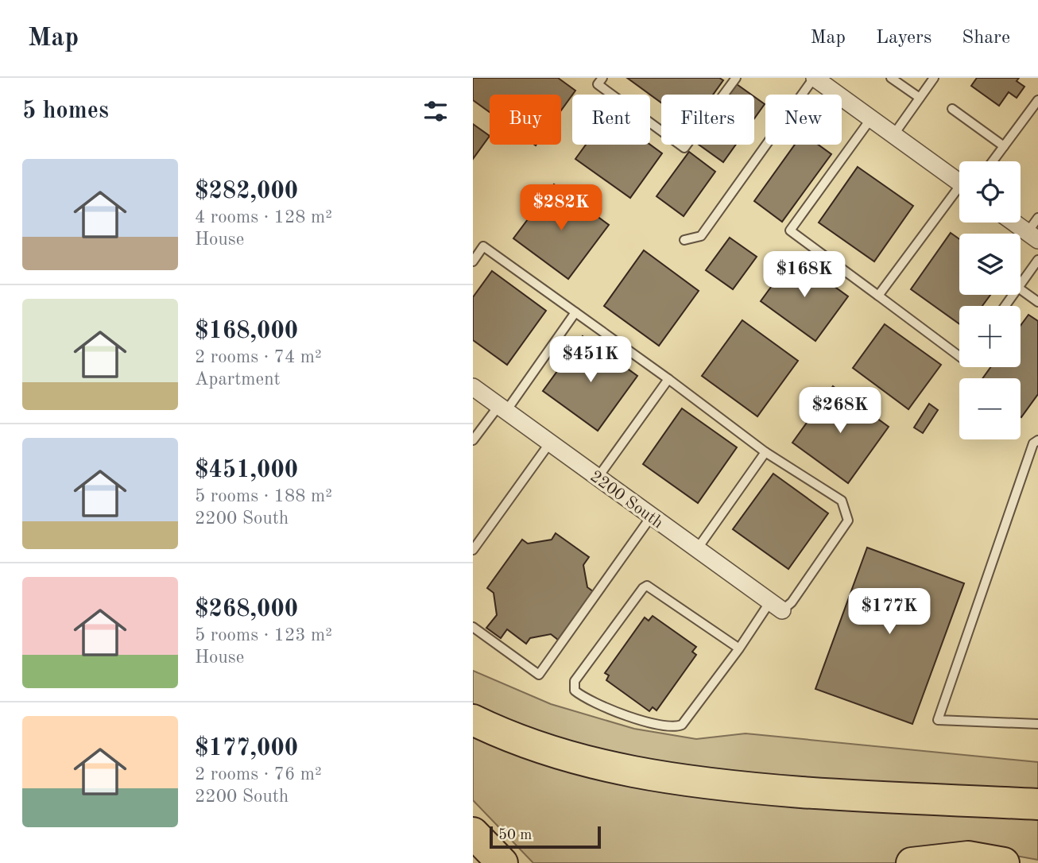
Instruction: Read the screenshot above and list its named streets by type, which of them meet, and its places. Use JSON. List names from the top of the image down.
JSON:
{
  "streets": {
    "street": ["2200 South"]
  },
  "scale_bar": "50 m",
  "page": {
    "header": "Map",
    "nav": ["Map", "Layers", "Share"],
    "heading": "5 homes",
    "chip": [
      "Buy",
      "Rent",
      "Filters",
      "New"
    ],
    "list": [
      {
        "name": "$282,000",
        "note": "4 rooms · 128 m² · House"
      },
      {
        "name": "$168,000",
        "note": "2 rooms · 74 m² · Apartment"
      },
      {
        "name": "$451,000",
        "note": "5 rooms · 188 m² · 2200 South"
      },
      {
        "name": "$268,000",
        "note": "5 rooms · 123 m² · House"
      },
      {
        "name": "$177,000",
        "note": "2 rooms · 76 m² · 2200 South"
      }
    ],
    "map_buttons": ["+", "−"],
    "price": [
      "$282K",
      "$168K",
      "$451K",
      "$268K",
      "$177K"
    ],
    "scale": "50 m"
  }
}
